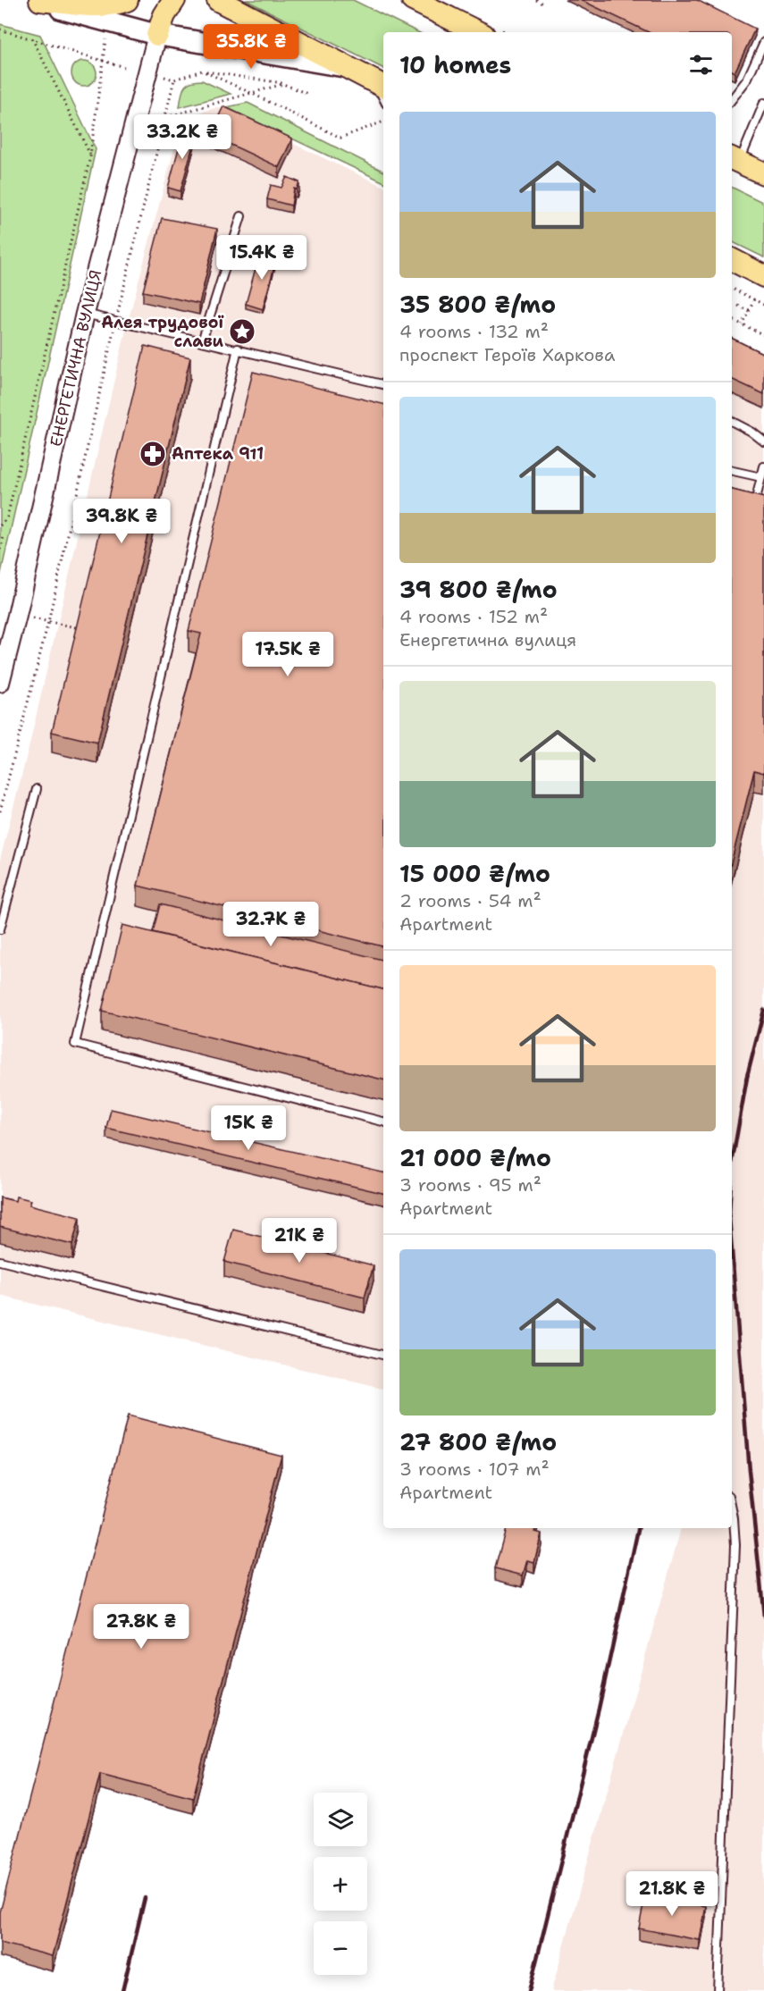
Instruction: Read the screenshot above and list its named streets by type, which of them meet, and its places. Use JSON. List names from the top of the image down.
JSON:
{
  "streets": {
    "street": ["ЕНЕРГЕТИЧНА ВУЛИЦЯ"]
  },
  "places": {
    "place": ["Алея трудової слави"],
    "pharmacy": ["Аптека 911"]
  },
  "page": {
    "price": [
      "35.8K ₴",
      "33.2K ₴",
      "15.4K ₴",
      "39.8K ₴",
      "17.5K ₴",
      "32.7K ₴",
      "15K ₴",
      "21K ₴",
      "27.8K ₴",
      "21.8K ₴"
    ],
    "heading": "10 homes",
    "list": [
      {
        "name": "35 800 ₴/mo",
        "note": "4 rooms · 132 m² · проспект Героїв Харкова"
      },
      {
        "name": "39 800 ₴/mo",
        "note": "4 rooms · 152 m² · Енергетична вулиця"
      },
      {
        "name": "15 000 ₴/mo",
        "note": "2 rooms · 54 m² · Apartment"
      },
      {
        "name": "21 000 ₴/mo",
        "note": "3 rooms · 95 m² · Apartment"
      },
      {
        "name": "27 800 ₴/mo",
        "note": "3 rooms · 107 m² · Apartment"
      }
    ],
    "map_buttons": ["+", "−"]
  }
}
